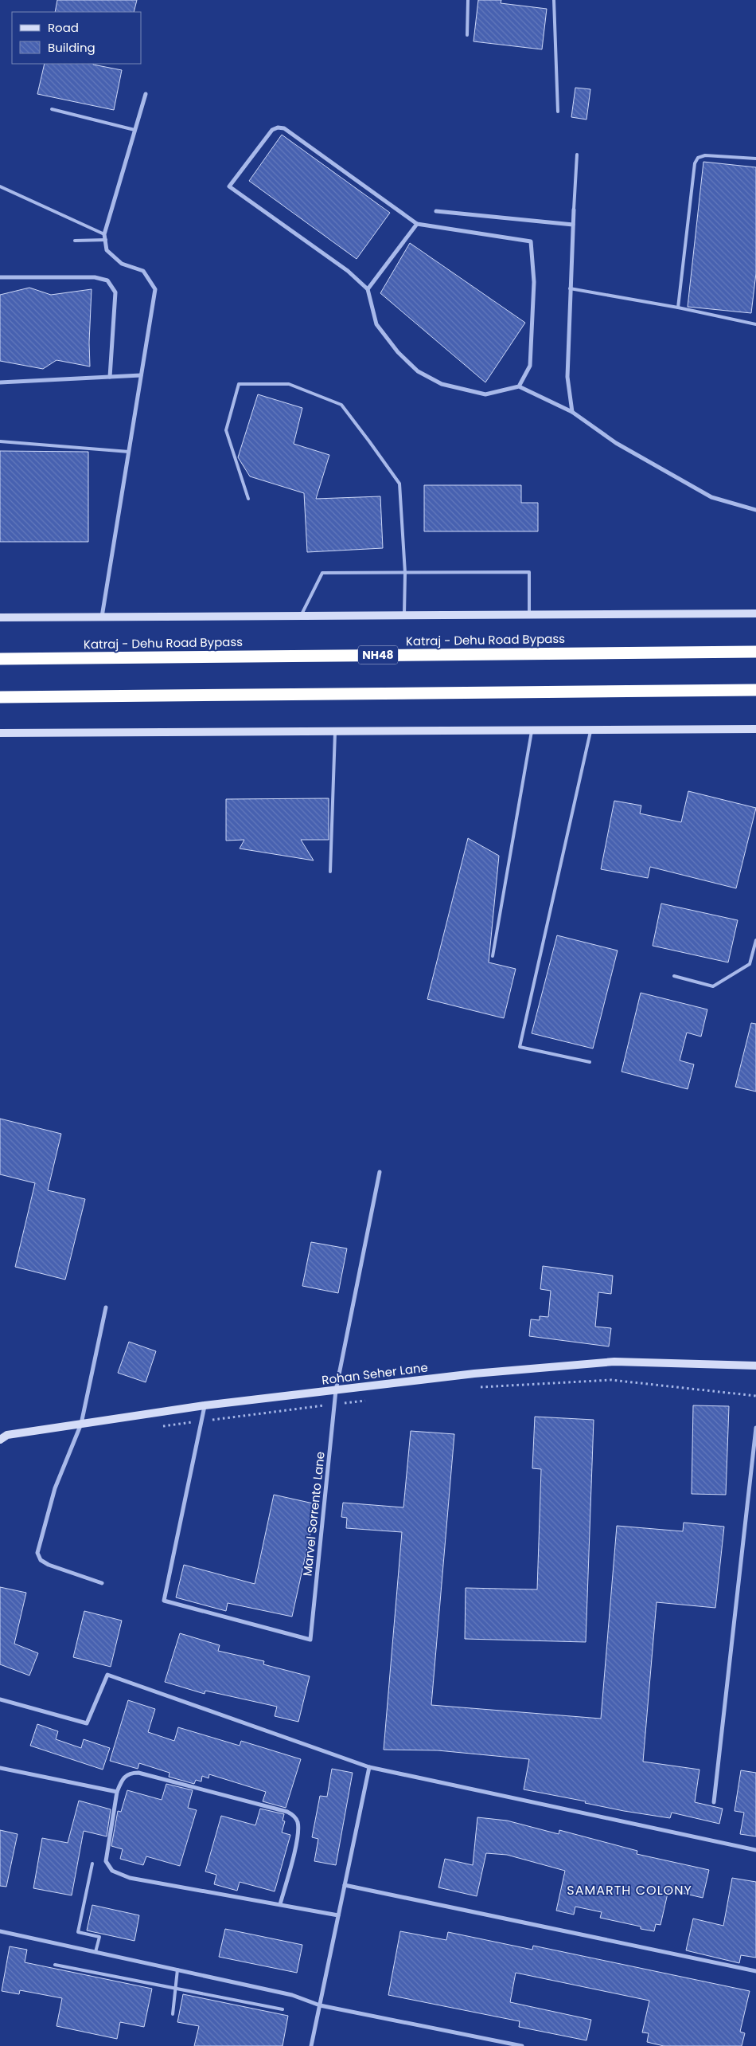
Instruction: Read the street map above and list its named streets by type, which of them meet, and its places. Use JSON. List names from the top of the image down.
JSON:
{
  "streets": {
    "highway": ["Katraj - Dehu Road Bypass", "NH48"],
    "street": ["Rohan Seher Lane", "Marvel Sorrento Lane"]
  },
  "crossings": [
    ["Rohan Seher Lane", "Marvel Sorrento Lane"]
  ],
  "districts": ["SAMARTH COLONY"],
  "legend": ["Road", "Building"]
}
